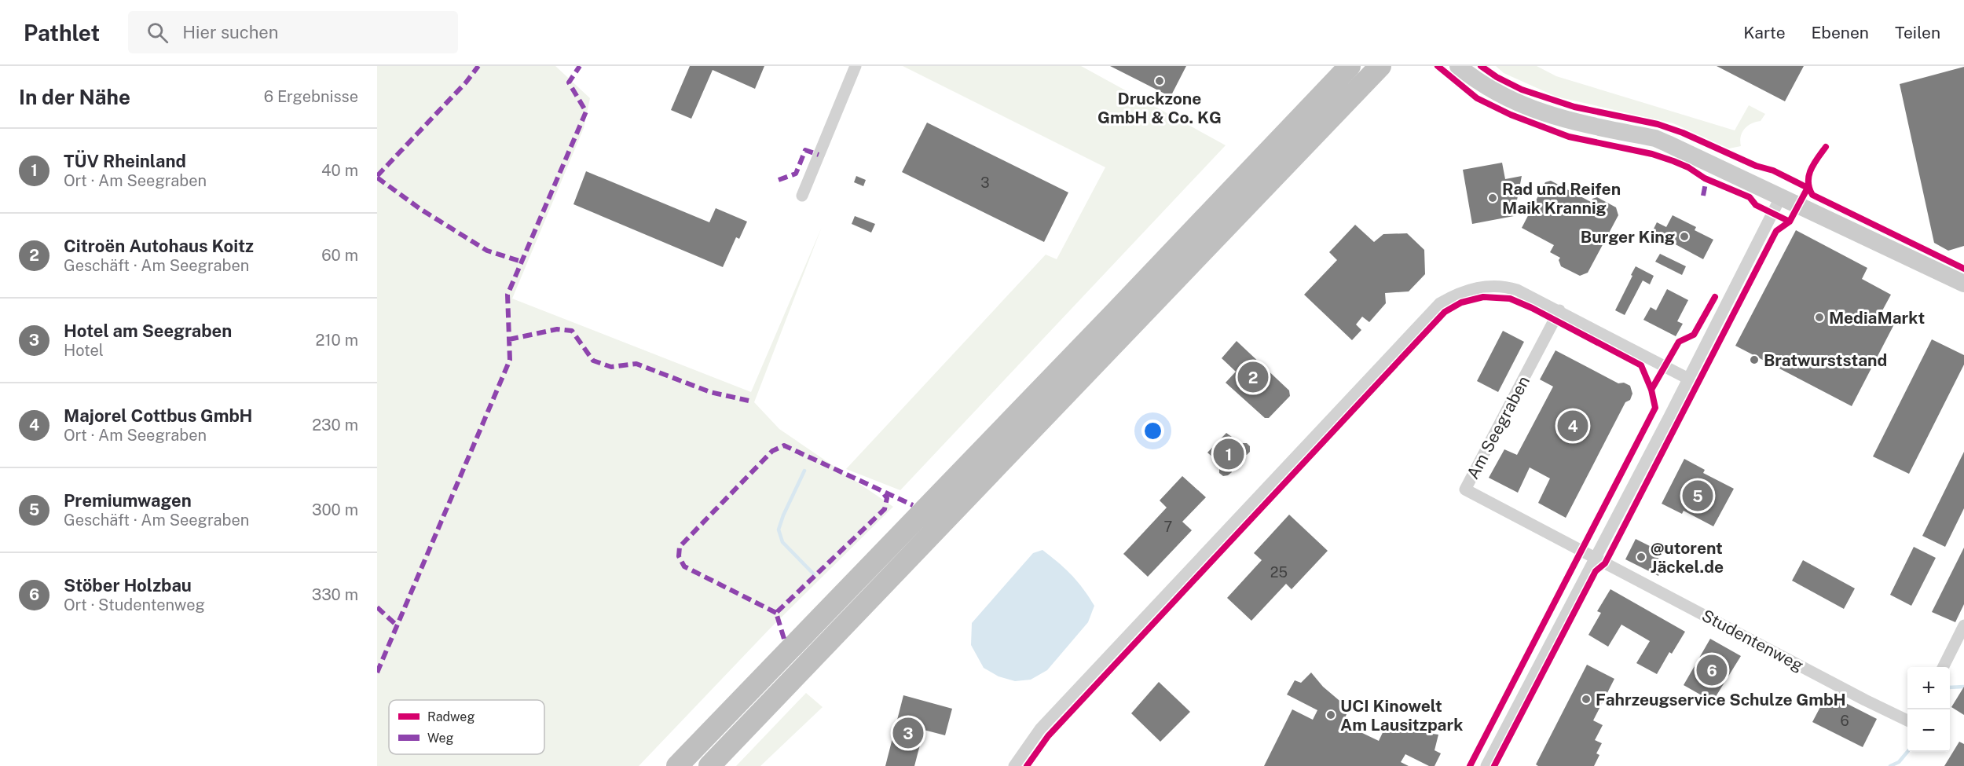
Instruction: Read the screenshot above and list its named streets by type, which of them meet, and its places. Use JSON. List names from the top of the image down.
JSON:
{
  "streets": {
    "street": ["Am Seegraben", "Studentenweg"]
  },
  "crossings": [
    ["Am Seegraben", "Studentenweg"]
  ],
  "places": [
    "Druckzone GmbH & Co. KG",
    "Rad und Reifen Maik Krannig",
    "Burger King",
    "MediaMarkt",
    "Bratwurststand",
    "@utorent Jäckel.de",
    "Fahrzeugservice Schulze GmbH",
    "UCI Kinowelt Am Lausitzpark"
  ],
  "house_numbers": [
    "3",
    "7",
    "25",
    "6"
  ],
  "legend": ["Radweg", "Weg"],
  "page": {
    "header": "Pathlet",
    "search": "Hier suchen",
    "nav": ["Karte", "Ebenen", "Teilen"],
    "heading": ["In der Nähe", "6 Ergebnisse"],
    "list": [
      {
        "mark": "1",
        "name": "TÜV Rheinland",
        "note": "Ort · Am Seegraben",
        "value": "40 m"
      },
      {
        "mark": "2",
        "name": "Citroën Autohaus Koitz",
        "note": "Geschäft · Am Seegraben",
        "value": "60 m"
      },
      {
        "mark": "3",
        "name": "Hotel am Seegraben",
        "note": "Hotel",
        "value": "210 m"
      },
      {
        "mark": "4",
        "name": "Majorel Cottbus GmbH",
        "note": "Ort · Am Seegraben",
        "value": "230 m"
      },
      {
        "mark": "5",
        "name": "Premiumwagen",
        "note": "Geschäft · Am Seegraben",
        "value": "300 m"
      },
      {
        "mark": "6",
        "name": "Stöber Holzbau",
        "note": "Ort · Studentenweg",
        "value": "330 m"
      }
    ],
    "pins": [
      "2",
      "4",
      "1",
      "5",
      "6",
      "3"
    ],
    "map_buttons": ["+", "−"]
  }
}
